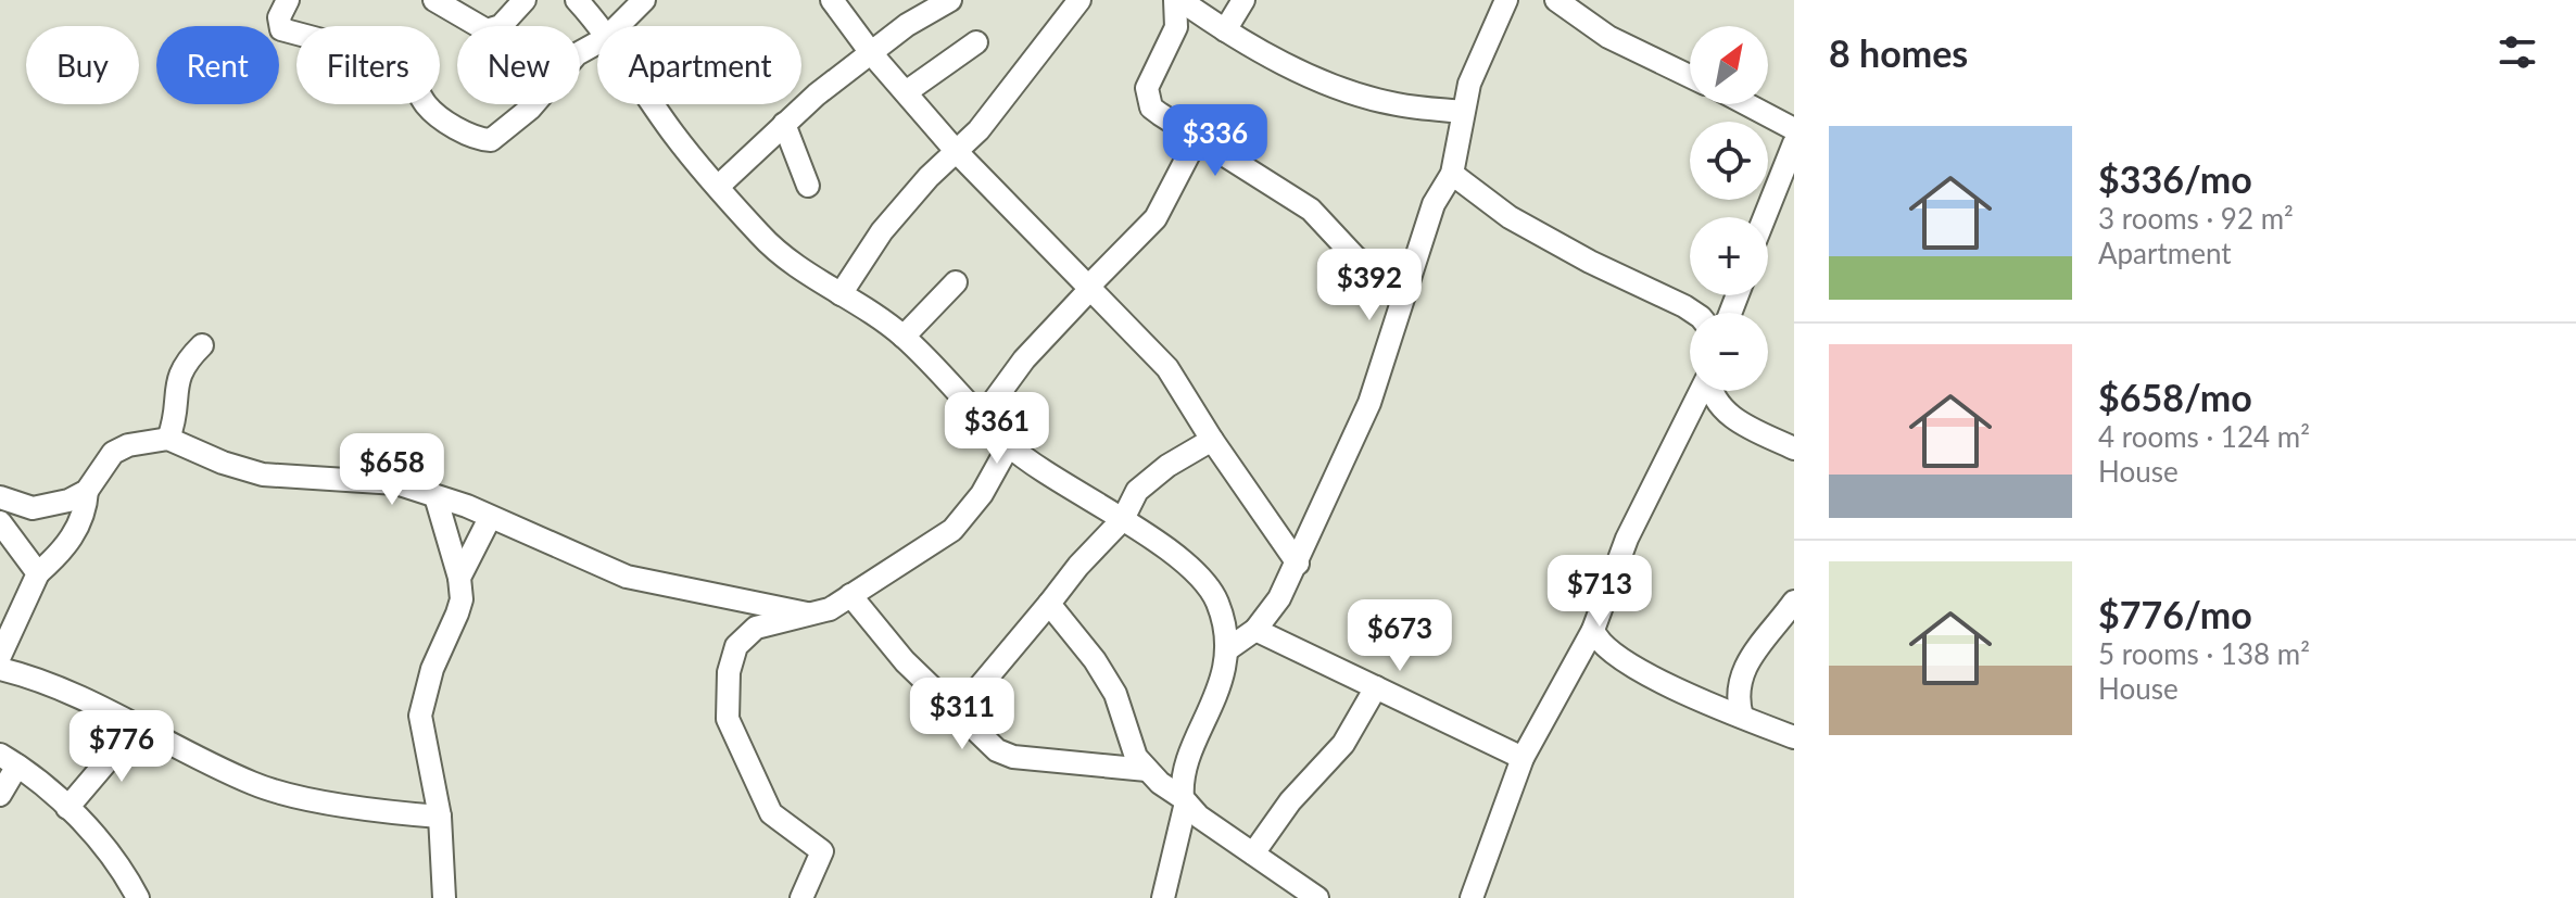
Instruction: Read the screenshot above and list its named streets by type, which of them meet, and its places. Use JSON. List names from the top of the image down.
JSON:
{
  "north": "top right",
  "page": {
    "heading": "8 homes",
    "map_buttons": ["+", "−"],
    "chip": [
      "Buy",
      "Rent",
      "Filters",
      "New",
      "Apartment"
    ],
    "price": [
      "$336",
      "$392",
      "$361",
      "$658",
      "$713",
      "$673",
      "$311",
      "$776"
    ],
    "list": [
      {
        "name": "$336/mo",
        "note": "3 rooms · 92 m² · Apartment"
      },
      {
        "name": "$658/mo",
        "note": "4 rooms · 124 m² · House"
      },
      {
        "name": "$776/mo",
        "note": "5 rooms · 138 m² · House"
      }
    ]
  }
}
